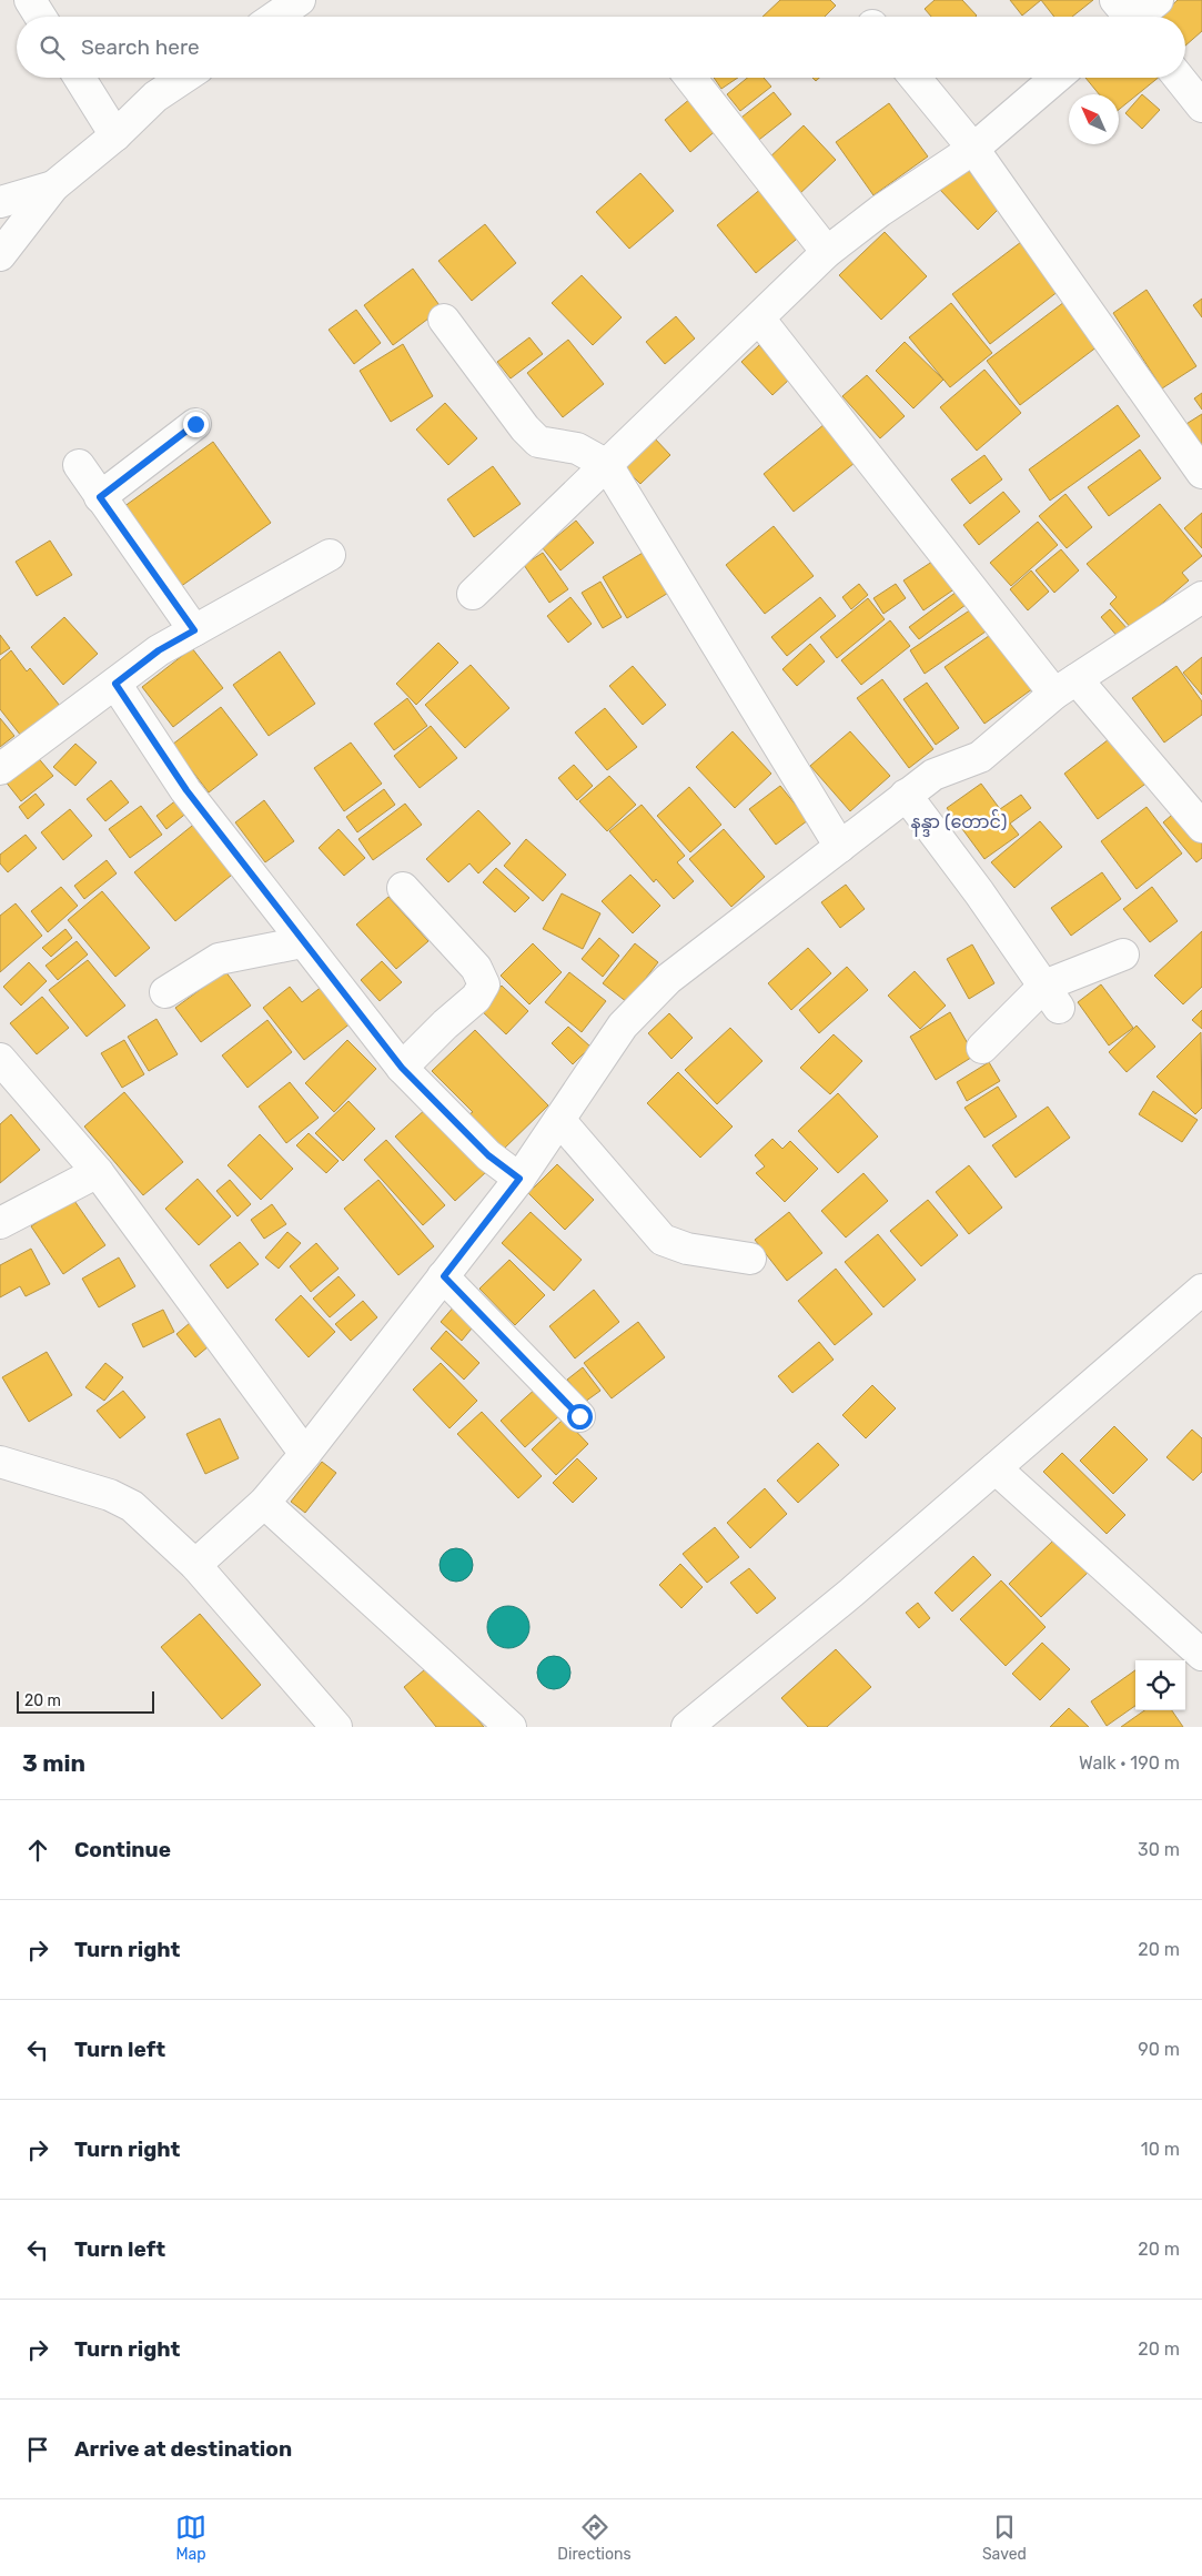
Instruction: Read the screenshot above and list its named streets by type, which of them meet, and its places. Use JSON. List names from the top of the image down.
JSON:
{
  "districts": ["နန္ဒာ (တောင်)"],
  "scale_bar": "20 m",
  "north": "top left",
  "page": {
    "search": "Search here",
    "scale": "20 m",
    "heading": ["3 min", "Walk · 190 m"],
    "list": [
      ["Continue", "30 m"],
      ["Turn right", "20 m"],
      ["Turn left", "90 m"],
      ["Turn right", "10 m"],
      ["Turn left", "20 m"],
      ["Turn right", "20 m"],
      "Arrive at destination"
    ],
    "nav": ["Map", "Directions", "Saved"]
  }
}
